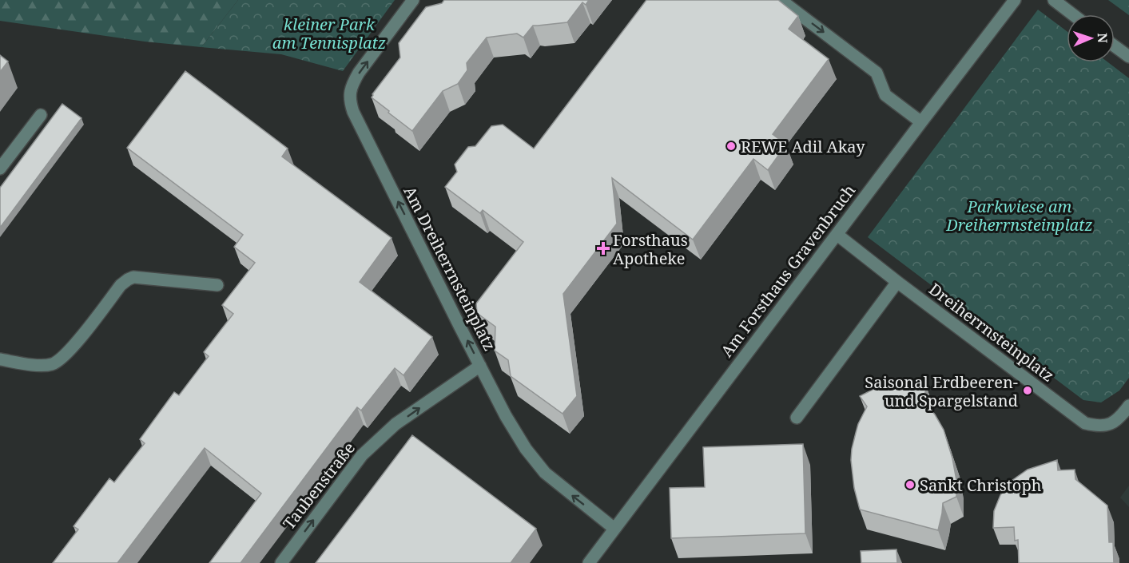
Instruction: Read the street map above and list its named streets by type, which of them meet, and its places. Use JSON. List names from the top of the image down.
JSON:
{
  "streets": {
    "street": [
      "Am Dreiherrnsteinplatz",
      "Am Forsthaus Gravenbruch",
      "Dreiherrnsteinplatz",
      "Taubenstraße"
    ]
  },
  "crossings": [
    ["Am Dreiherrnsteinplatz", "Am Forsthaus Gravenbruch"],
    ["Am Dreiherrnsteinplatz", "Taubenstraße"],
    ["Am Forsthaus Gravenbruch", "Dreiherrnsteinplatz"]
  ],
  "one_way": ["Am Dreiherrnsteinplatz", "Taubenstraße"],
  "parks": ["kleiner Park am Tennisplatz", "Parkwiese am Dreiherrnsteinplatz"],
  "places": {
    "other": ["REWE Adil Akay", "Saisonal Erdbeeren- und Spargelstand", "Sankt Christoph"],
    "health": ["Forsthaus Apotheke"]
  },
  "north": "right"
}
